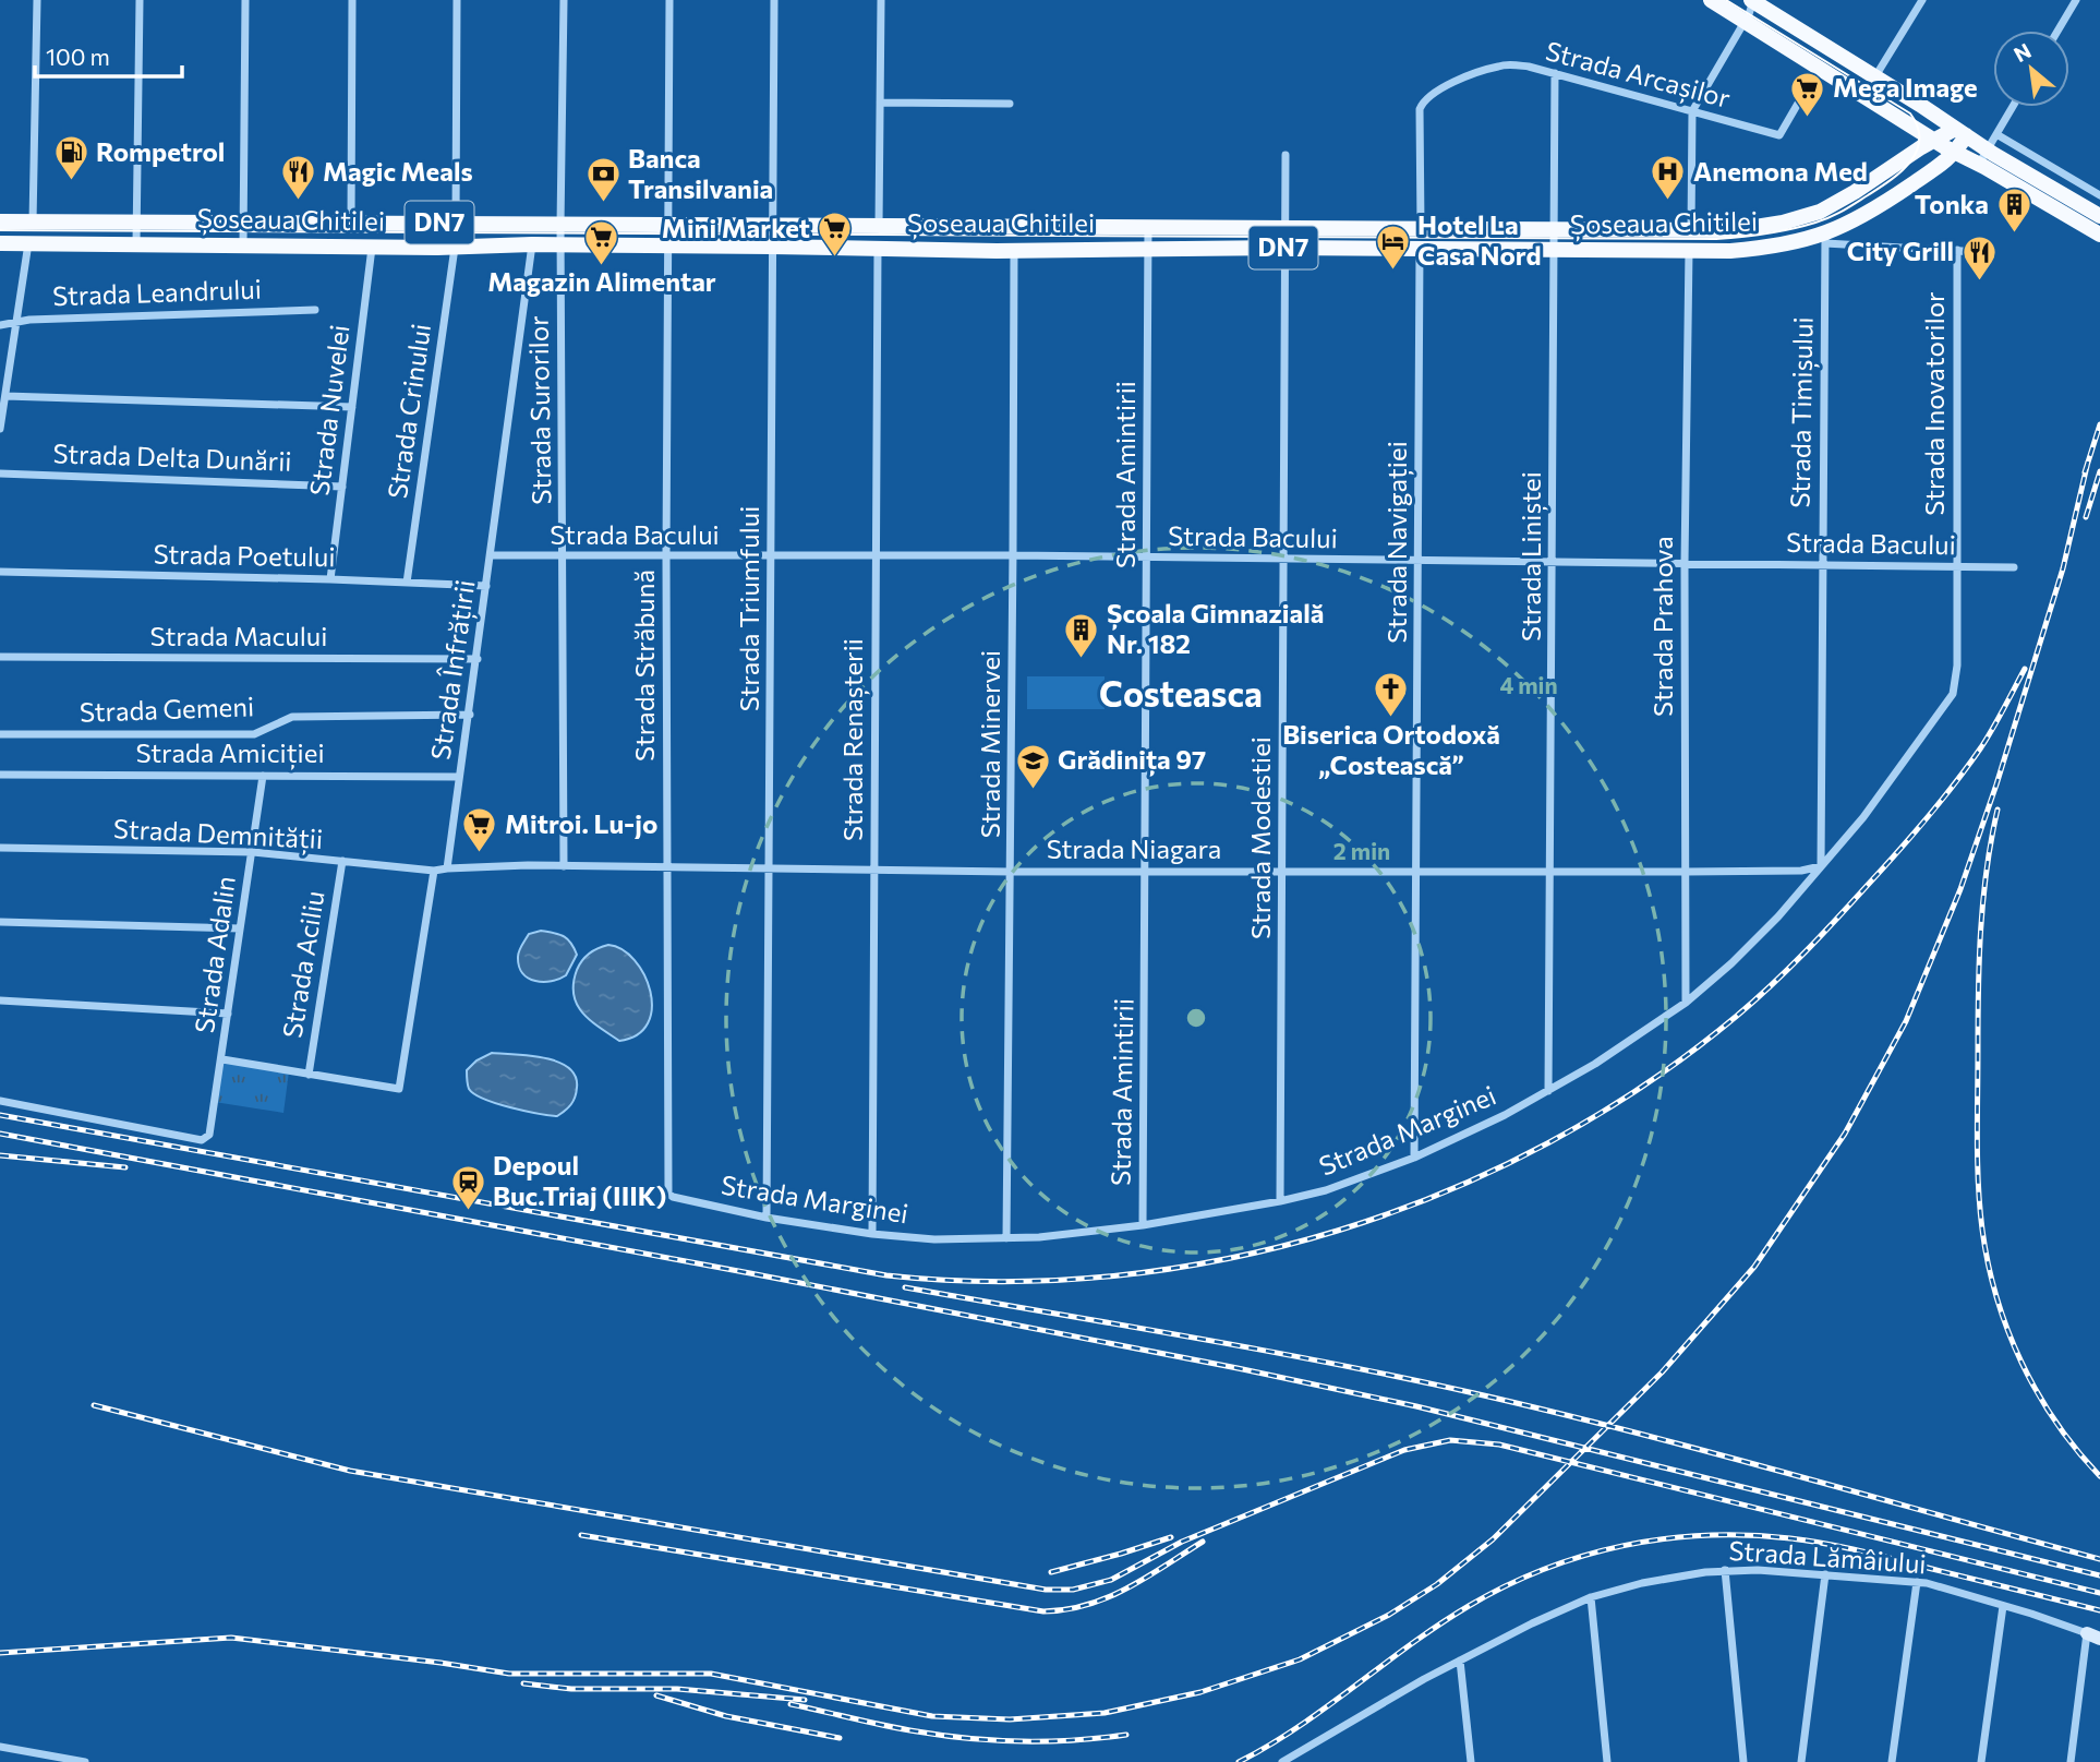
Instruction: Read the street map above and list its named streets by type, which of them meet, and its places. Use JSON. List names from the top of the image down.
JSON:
{
  "streets": {
    "main road": ["Șoseaua Chitilei", "DN7"],
    "street": [
      "Strada Arcașilor",
      "Strada Leandrului",
      "Strada Inovatorilor",
      "Strada Nuvelei",
      "Strada Surorilor",
      "Strada Crinului",
      "Strada Timișului",
      "Strada Delta Dunării",
      "Strada Amintirii",
      "Strada Bacului",
      "Strada Navigației",
      "Strada Poetului",
      "Strada Liniștei",
      "Strada Triumfului",
      "Strada Prahova",
      "Strada Macului",
      "Strada Străbună",
      "Strada Înfrățirii",
      "Strada Gemeni",
      "Strada Renașterii",
      "Strada Minervei",
      "Strada Amiciției",
      "Strada Demnității",
      "Strada Modestiei",
      "Strada Niagara",
      "Strada Adalin",
      "Strada Aciliu",
      "Strada Marginei",
      "Strada Lămâiului"
    ]
  },
  "crossings": [
    ["Strada Arcașilor", "Șoseaua Chitilei"],
    ["Șoseaua Chitilei", "Strada Inovatorilor"],
    ["Șoseaua Chitilei", "Strada Nuvelei"],
    ["Șoseaua Chitilei", "Strada Surorilor"],
    ["Șoseaua Chitilei", "Strada Crinului"],
    ["Șoseaua Chitilei", "Strada Timișului"],
    ["Șoseaua Chitilei", "Strada Amintirii"],
    ["Șoseaua Chitilei", "Strada Navigației"],
    ["Șoseaua Chitilei", "Strada Liniștei"],
    ["Șoseaua Chitilei", "Strada Triumfului"],
    ["Șoseaua Chitilei", "Strada Prahova"],
    ["Șoseaua Chitilei", "Strada Străbună"],
    ["Șoseaua Chitilei", "Strada Înfrățirii"],
    ["Șoseaua Chitilei", "Strada Renașterii"],
    ["Șoseaua Chitilei", "Strada Minervei"],
    ["Șoseaua Chitilei", "Strada Modestiei"],
    ["Strada Inovatorilor", "Strada Bacului"],
    ["Strada Inovatorilor", "Strada Marginei"],
    ["Strada Nuvelei", "Strada Delta Dunării"],
    ["Strada Nuvelei", "Strada Poetului"],
    ["Strada Surorilor", "Strada Bacului"],
    ["Strada Surorilor", "Strada Niagara"],
    ["Strada Crinului", "Strada Poetului"],
    ["Strada Timișului", "Strada Bacului"],
    ["Strada Timișului", "Strada Niagara"],
    ["Strada Timișului", "Strada Marginei"],
    ["Strada Amintirii", "Strada Bacului"],
    ["Strada Amintirii", "Strada Niagara"],
    ["Strada Amintirii", "Strada Marginei"],
    ["Strada Bacului", "Strada Navigației"],
    ["Strada Bacului", "Strada Liniștei"],
    ["Strada Bacului", "Strada Triumfului"],
    ["Strada Bacului", "Strada Prahova"],
    ["Strada Bacului", "Strada Străbună"],
    ["Strada Bacului", "Strada Înfrățirii"],
    ["Strada Bacului", "Strada Renașterii"],
    ["Strada Bacului", "Strada Minervei"],
    ["Strada Bacului", "Strada Modestiei"],
    ["Strada Navigației", "Strada Niagara"],
    ["Strada Navigației", "Strada Marginei"],
    ["Strada Poetului", "Strada Înfrățirii"],
    ["Strada Liniștei", "Strada Niagara"],
    ["Strada Liniștei", "Strada Marginei"],
    ["Strada Triumfului", "Strada Niagara"],
    ["Strada Triumfului", "Strada Marginei"],
    ["Strada Prahova", "Strada Niagara"],
    ["Strada Prahova", "Strada Marginei"],
    ["Strada Macului", "Strada Înfrățirii"],
    ["Strada Străbună", "Strada Niagara"],
    ["Strada Străbună", "Strada Marginei"],
    ["Strada Înfrățirii", "Strada Gemeni"],
    ["Strada Înfrățirii", "Strada Amiciției"],
    ["Strada Înfrățirii", "Strada Niagara"],
    ["Strada Renașterii", "Strada Niagara"],
    ["Strada Renașterii", "Strada Marginei"],
    ["Strada Minervei", "Strada Niagara"],
    ["Strada Minervei", "Strada Marginei"],
    ["Strada Amiciției", "Strada Adalin"],
    ["Strada Demnității", "Strada Adalin"],
    ["Strada Demnității", "Strada Aciliu"],
    ["Strada Modestiei", "Strada Niagara"],
    ["Strada Modestiei", "Strada Marginei"],
    ["Strada Niagara", "Strada Marginei"]
  ],
  "districts": ["Costeasca"],
  "places": {
    "supermarket": [
      "Mega Image",
      "Mini Market",
      "Magazin Alimentar",
      "Mitroi. Lu-jo"
    ],
    "fuel station": ["Rompetrol"],
    "restaurant": ["Magic Meals", "City Grill"],
    "hospital": ["Anemona Med"],
    "bank": ["Banca Transilvania"],
    "building": ["Tonka", "Școala Gimnazială Nr. 182"],
    "hotel": ["Hotel La Casa Nord"],
    "church": ["Biserica Ortodoxă „Costească”"],
    "school or university": ["Grădinița 97"],
    "station": ["Depoul Buc.Triaj (IIIK)"]
  },
  "scale_bar": "100 m",
  "north": "top left",
  "rings": ["4 min", "2 min"]
}
